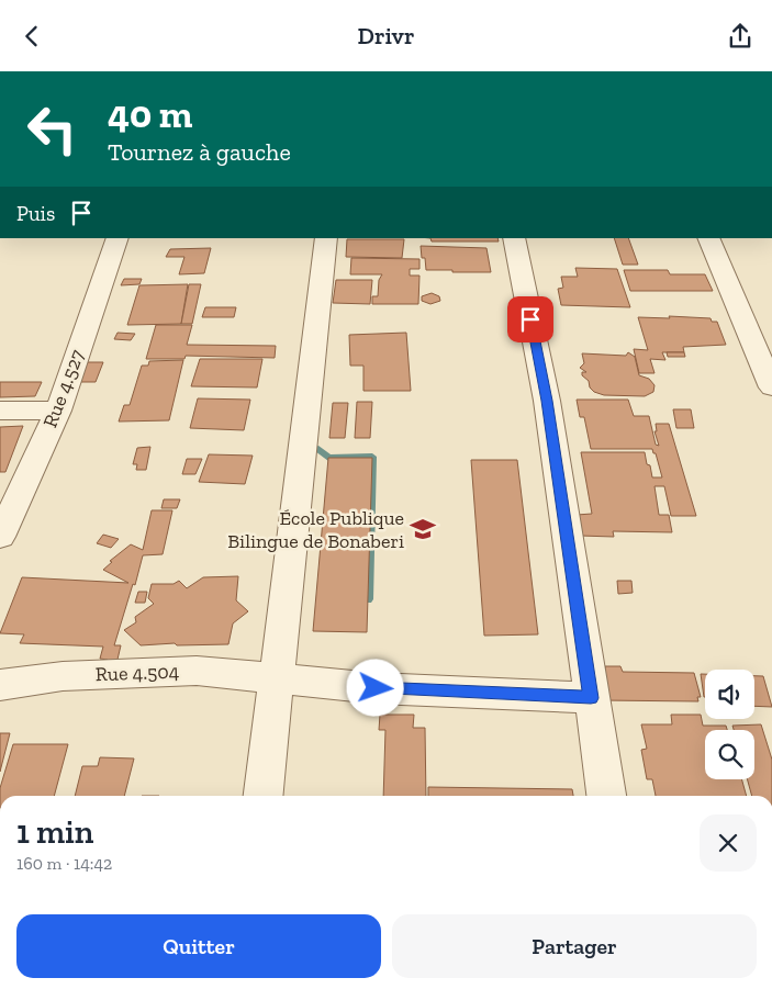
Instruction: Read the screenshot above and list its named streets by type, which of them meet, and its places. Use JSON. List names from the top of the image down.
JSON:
{
  "streets": {
    "street": ["Rue 4.527", "Rue 4.504"]
  },
  "places": {
    "school or university": ["École Publique Bilingue de Bonaberi"]
  },
  "page": {
    "header": "Drivr",
    "turn": ["40 m", "Tournez à gauche"],
    "then": "Puis",
    "heading": ["1 min", "160 m · 14:42"],
    "buttons": ["Quitter", "Partager"]
  }
}
